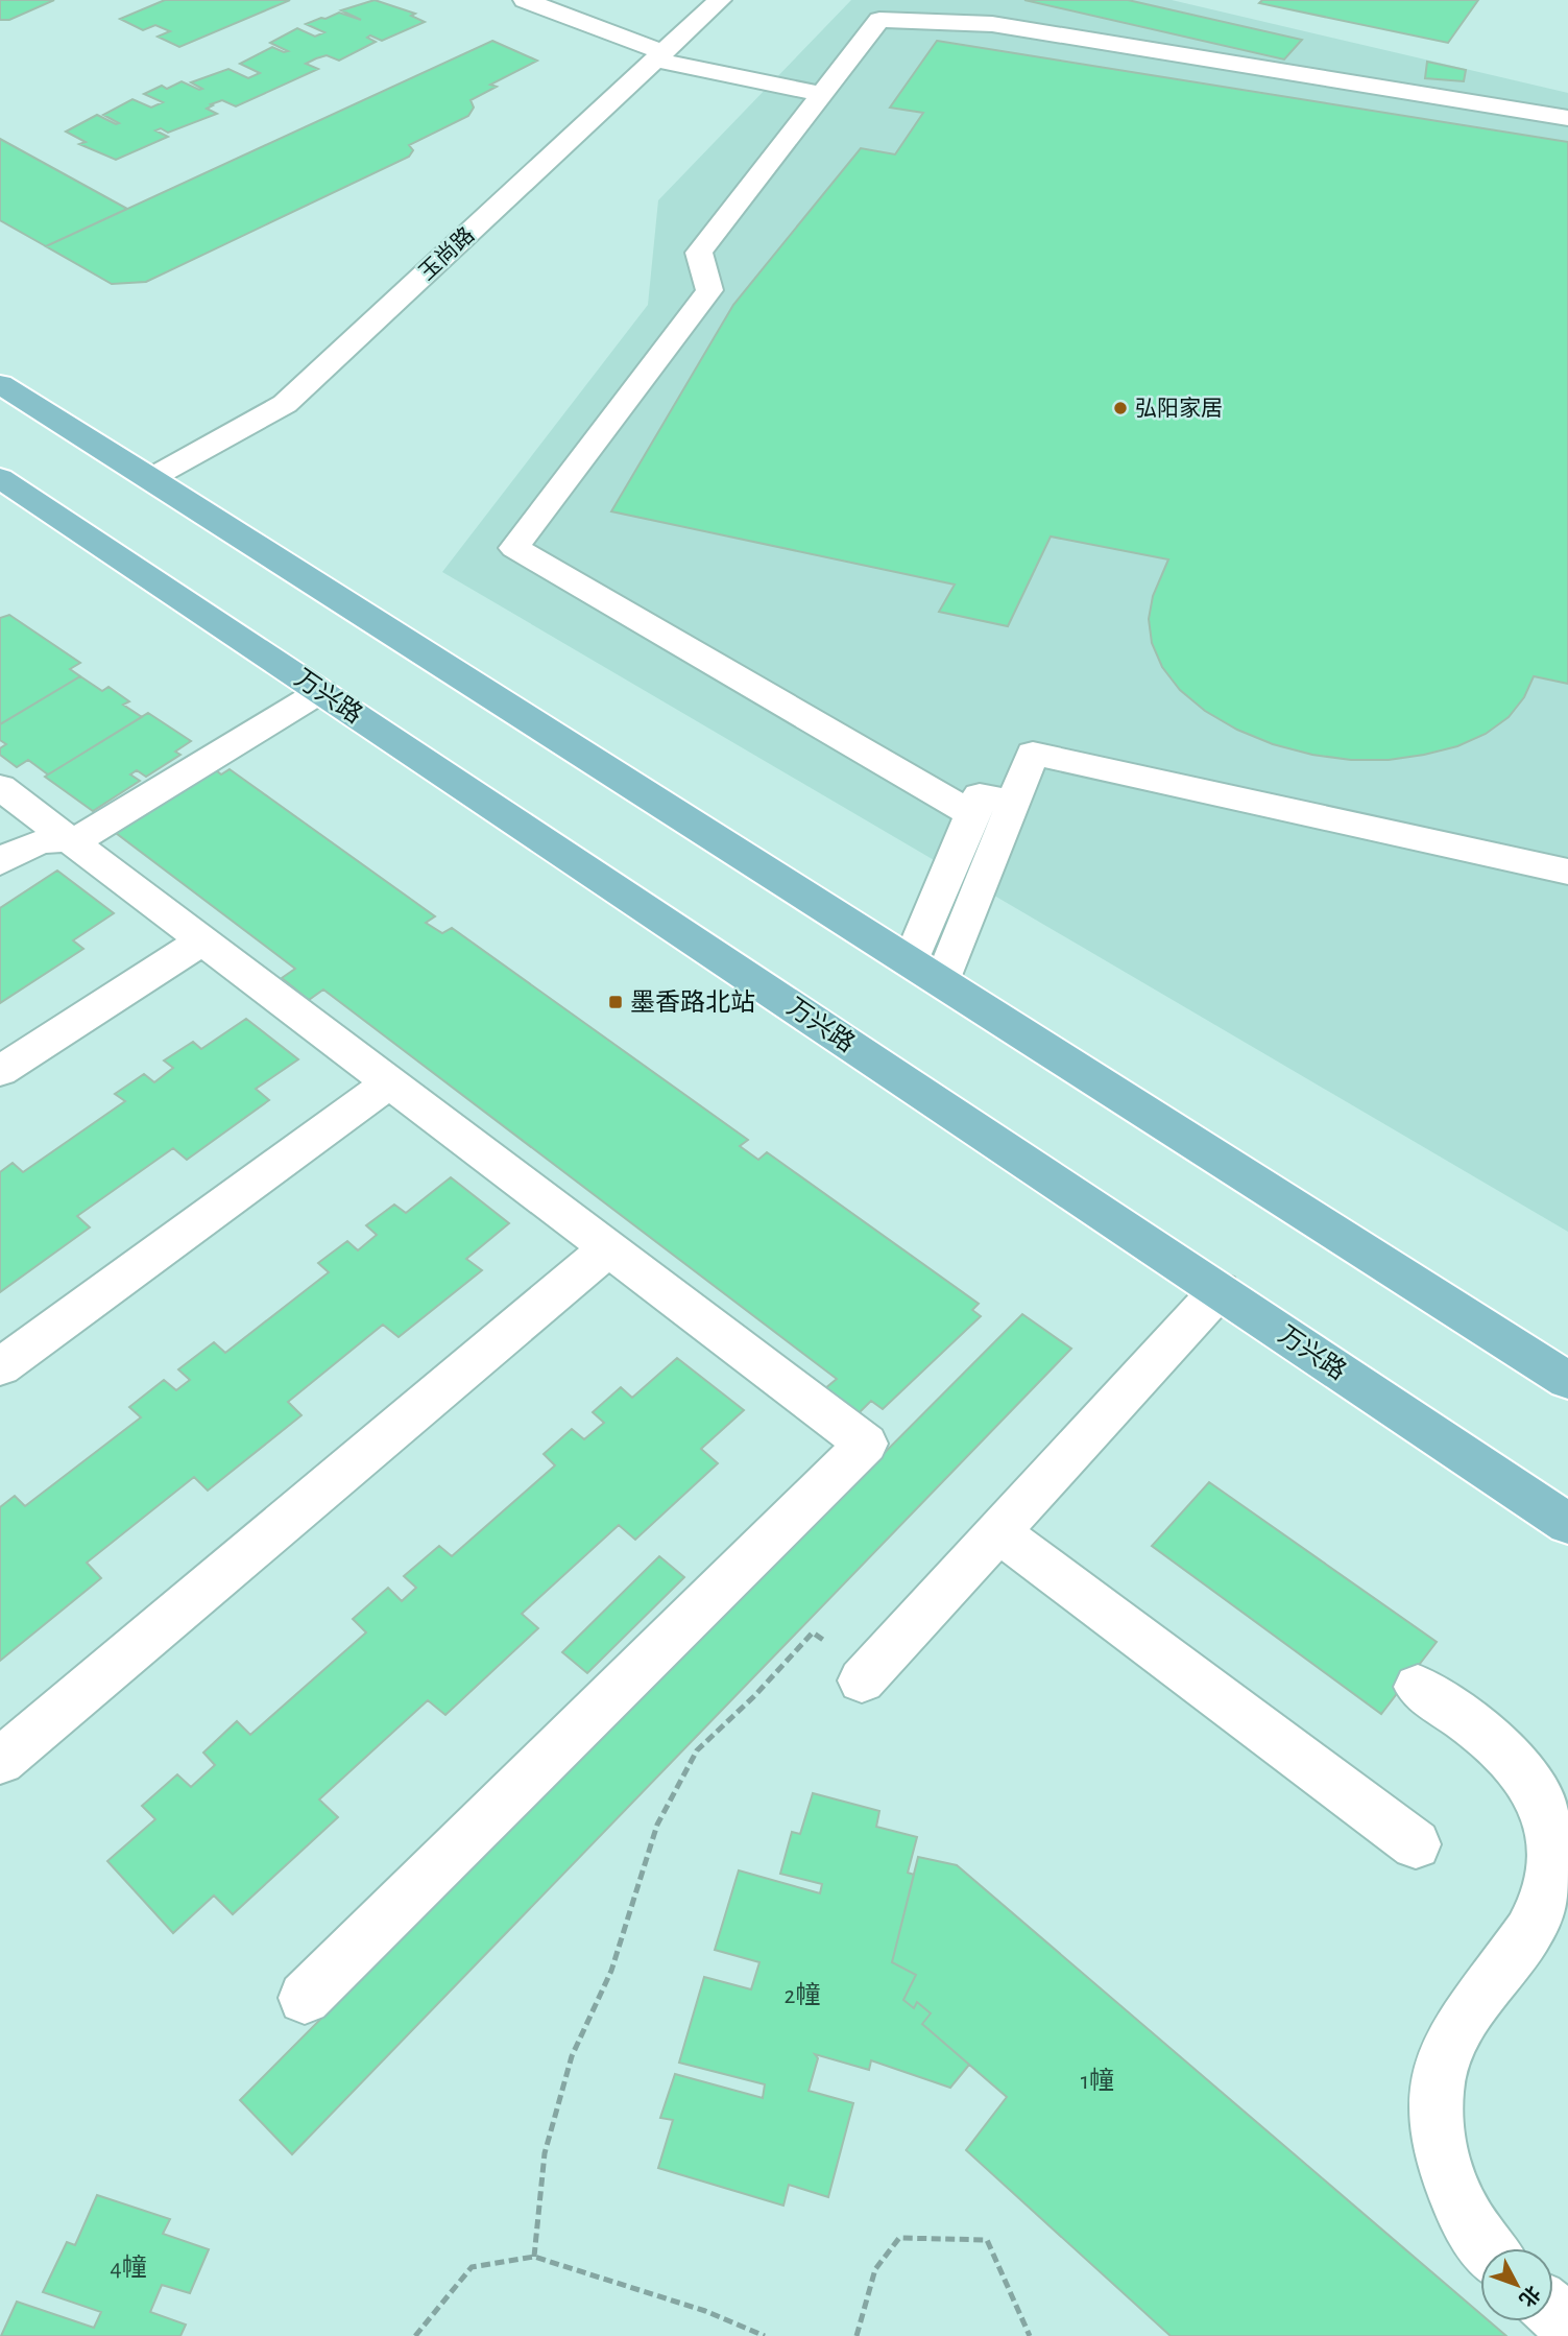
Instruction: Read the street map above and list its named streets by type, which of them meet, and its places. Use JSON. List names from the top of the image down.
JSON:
{
  "streets": {
    "main road": ["万兴路"],
    "street": ["玉尚路"]
  },
  "places": {
    "other": ["弘阳家居"],
    "transit": ["墨香路北站"]
  },
  "house_numbers": ["2幢", "1幢", "4幢"],
  "north": "bottom right"
}
